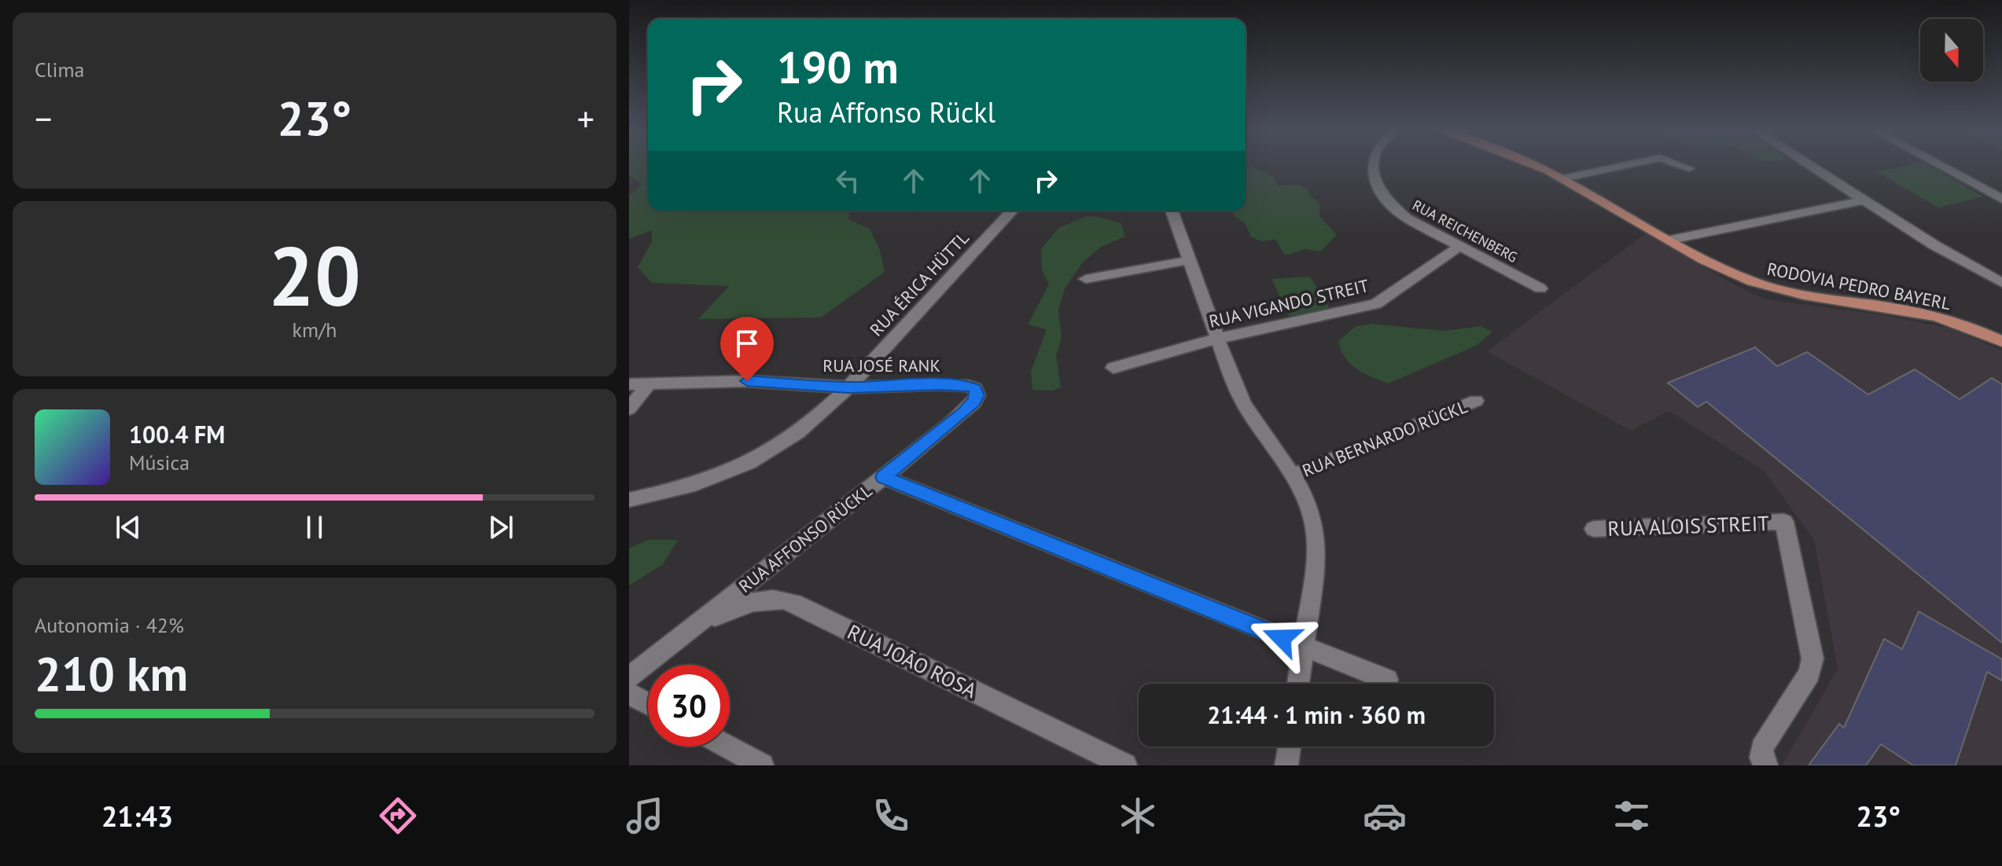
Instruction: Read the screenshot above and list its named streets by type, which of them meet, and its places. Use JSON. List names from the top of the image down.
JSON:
{
  "streets": {
    "main road": ["RODOVIA PEDRO BAYERL"],
    "street": [
      "RUA REICHENBERG",
      "RUA ÉRICA HÜTTL",
      "RUA VIGANDO STREIT",
      "RUA JOSÉ RANK",
      "RUA BERNARDO RÜCKL",
      "RUA ALOIS STREIT",
      "RUA AFFONSO RÜCKL",
      "RUA JOÃO ROSA"
    ]
  },
  "crossings": [
    ["RUA REICHENBERG", "RUA VIGANDO STREIT"],
    ["RUA ÉRICA HÜTTL", "RUA JOSÉ RANK"],
    ["RUA JOSÉ RANK", "RUA AFFONSO RÜCKL"],
    ["RUA AFFONSO RÜCKL", "RUA JOÃO ROSA"]
  ],
  "north": "bottom",
  "page": {
    "tile": [
      "Clima",
      ["20", "km/h"],
      ["Autonomia · 42%", "210 km"]
    ],
    "turn": ["190 m", "Rua Affonso Rückl"],
    "heat": ["−", "23°", "+"],
    "song": ["100.4 FM", "Música"],
    "limit": "30",
    "trip": "21:44 · 1 min · 360 m",
    "tabs": ["21:43", "23°"]
  }
}
